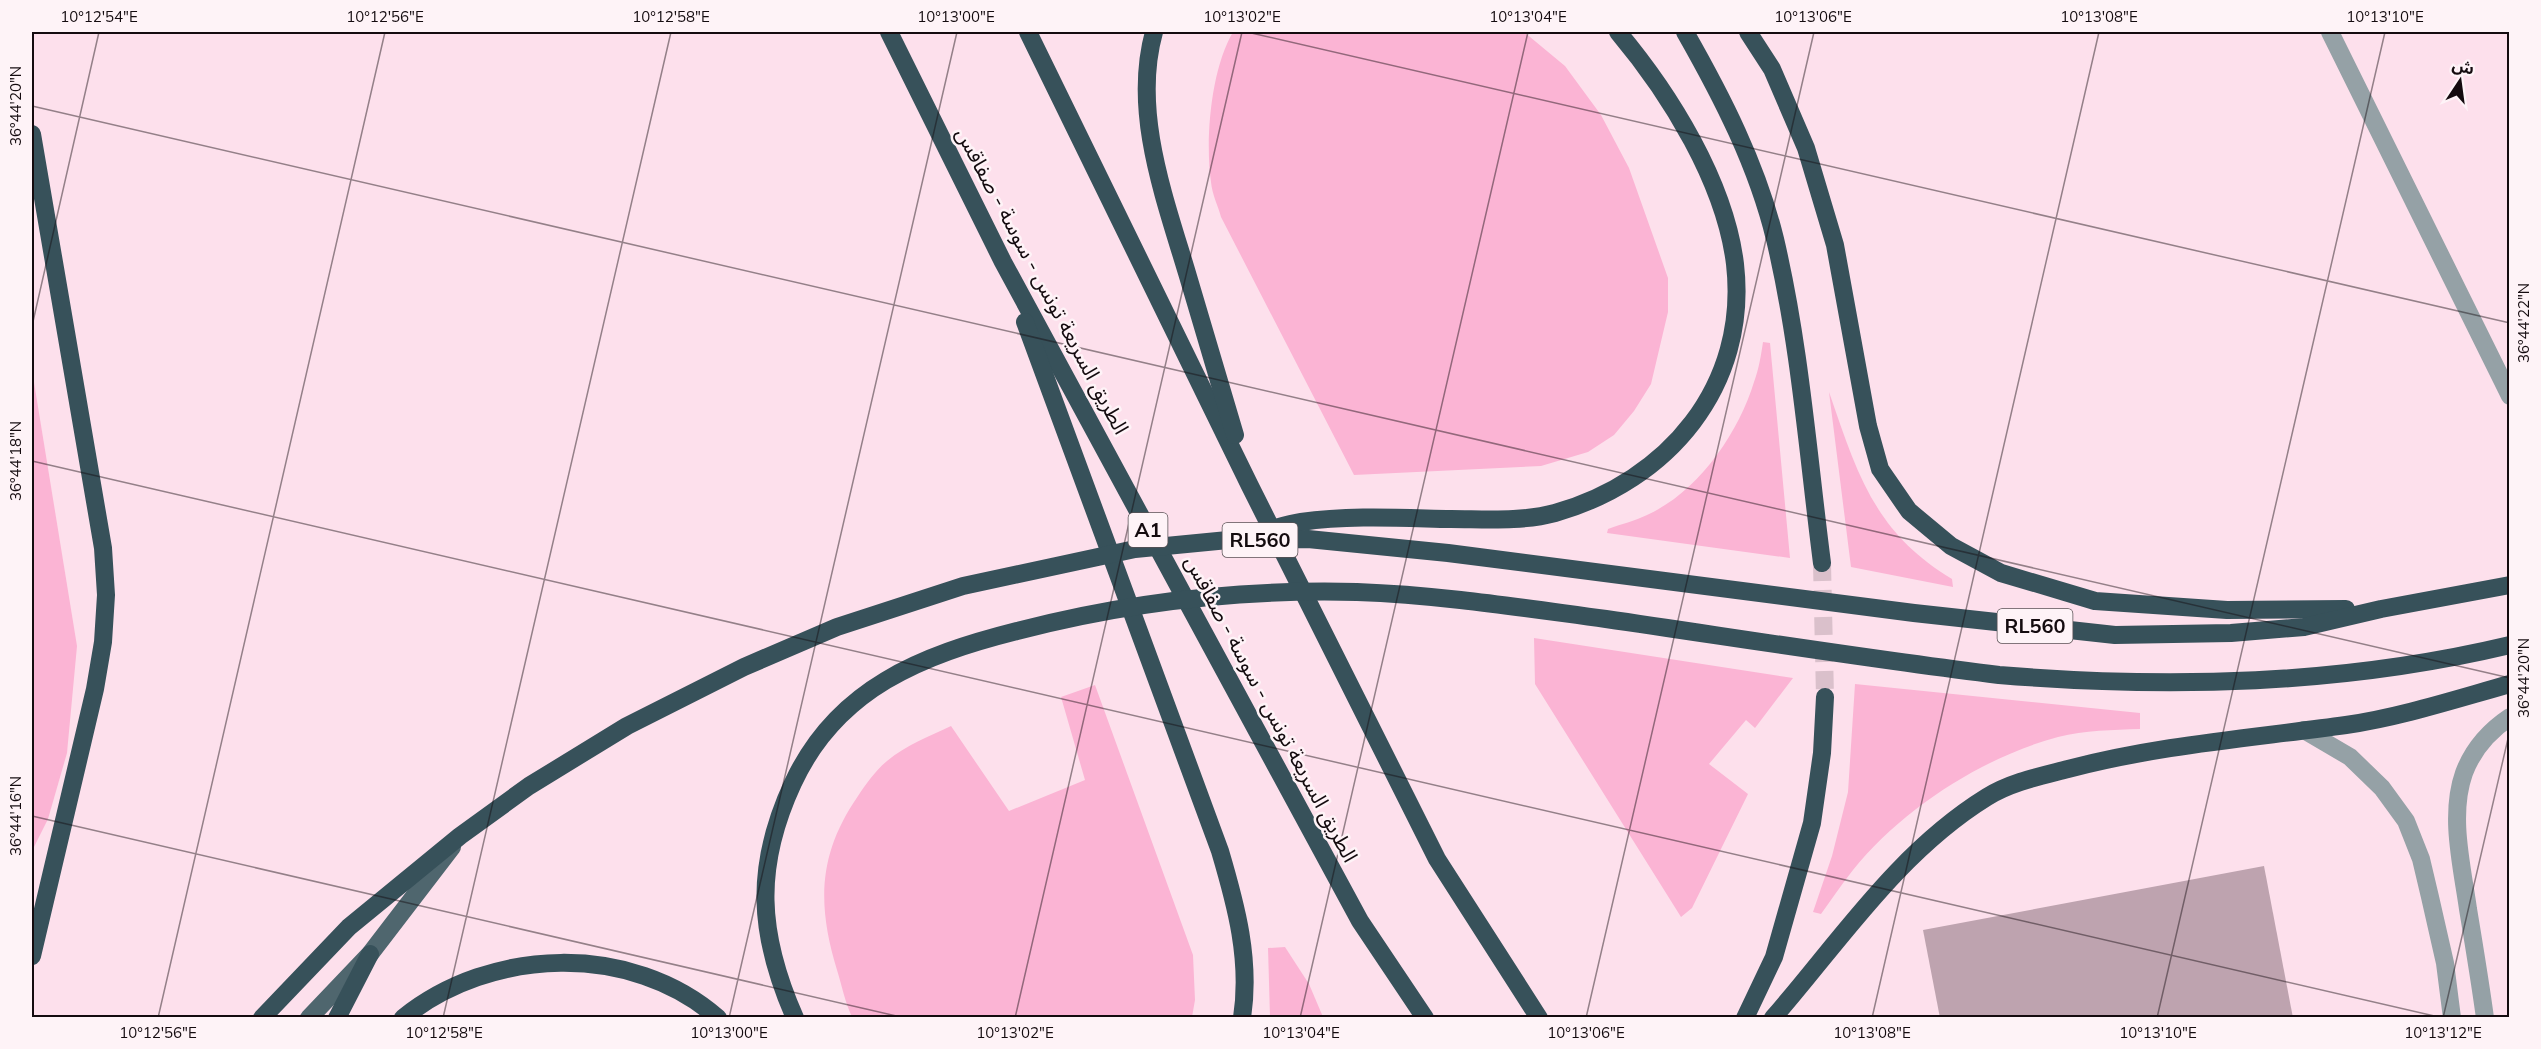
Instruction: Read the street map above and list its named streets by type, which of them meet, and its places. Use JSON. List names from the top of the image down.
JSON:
{
  "streets": {
    "highway": ["الطريق السريعة تونس - سوسة - صفاقس", "A1", "RL560"]
  },
  "north": "top",
  "coordinates": [
    "10°12'54\"E",
    "10°12'56\"E",
    "10°12'58\"E",
    "10°13'00\"E",
    "10°13'02\"E",
    "10°13'04\"E",
    "10°13'06\"E",
    "10°13'08\"E",
    "10°13'10\"E",
    "36°44'20\"N",
    "36°44'22\"N",
    "36°44'18\"N",
    "36°44'16\"N",
    "10°13'12\"E"
  ]
}
